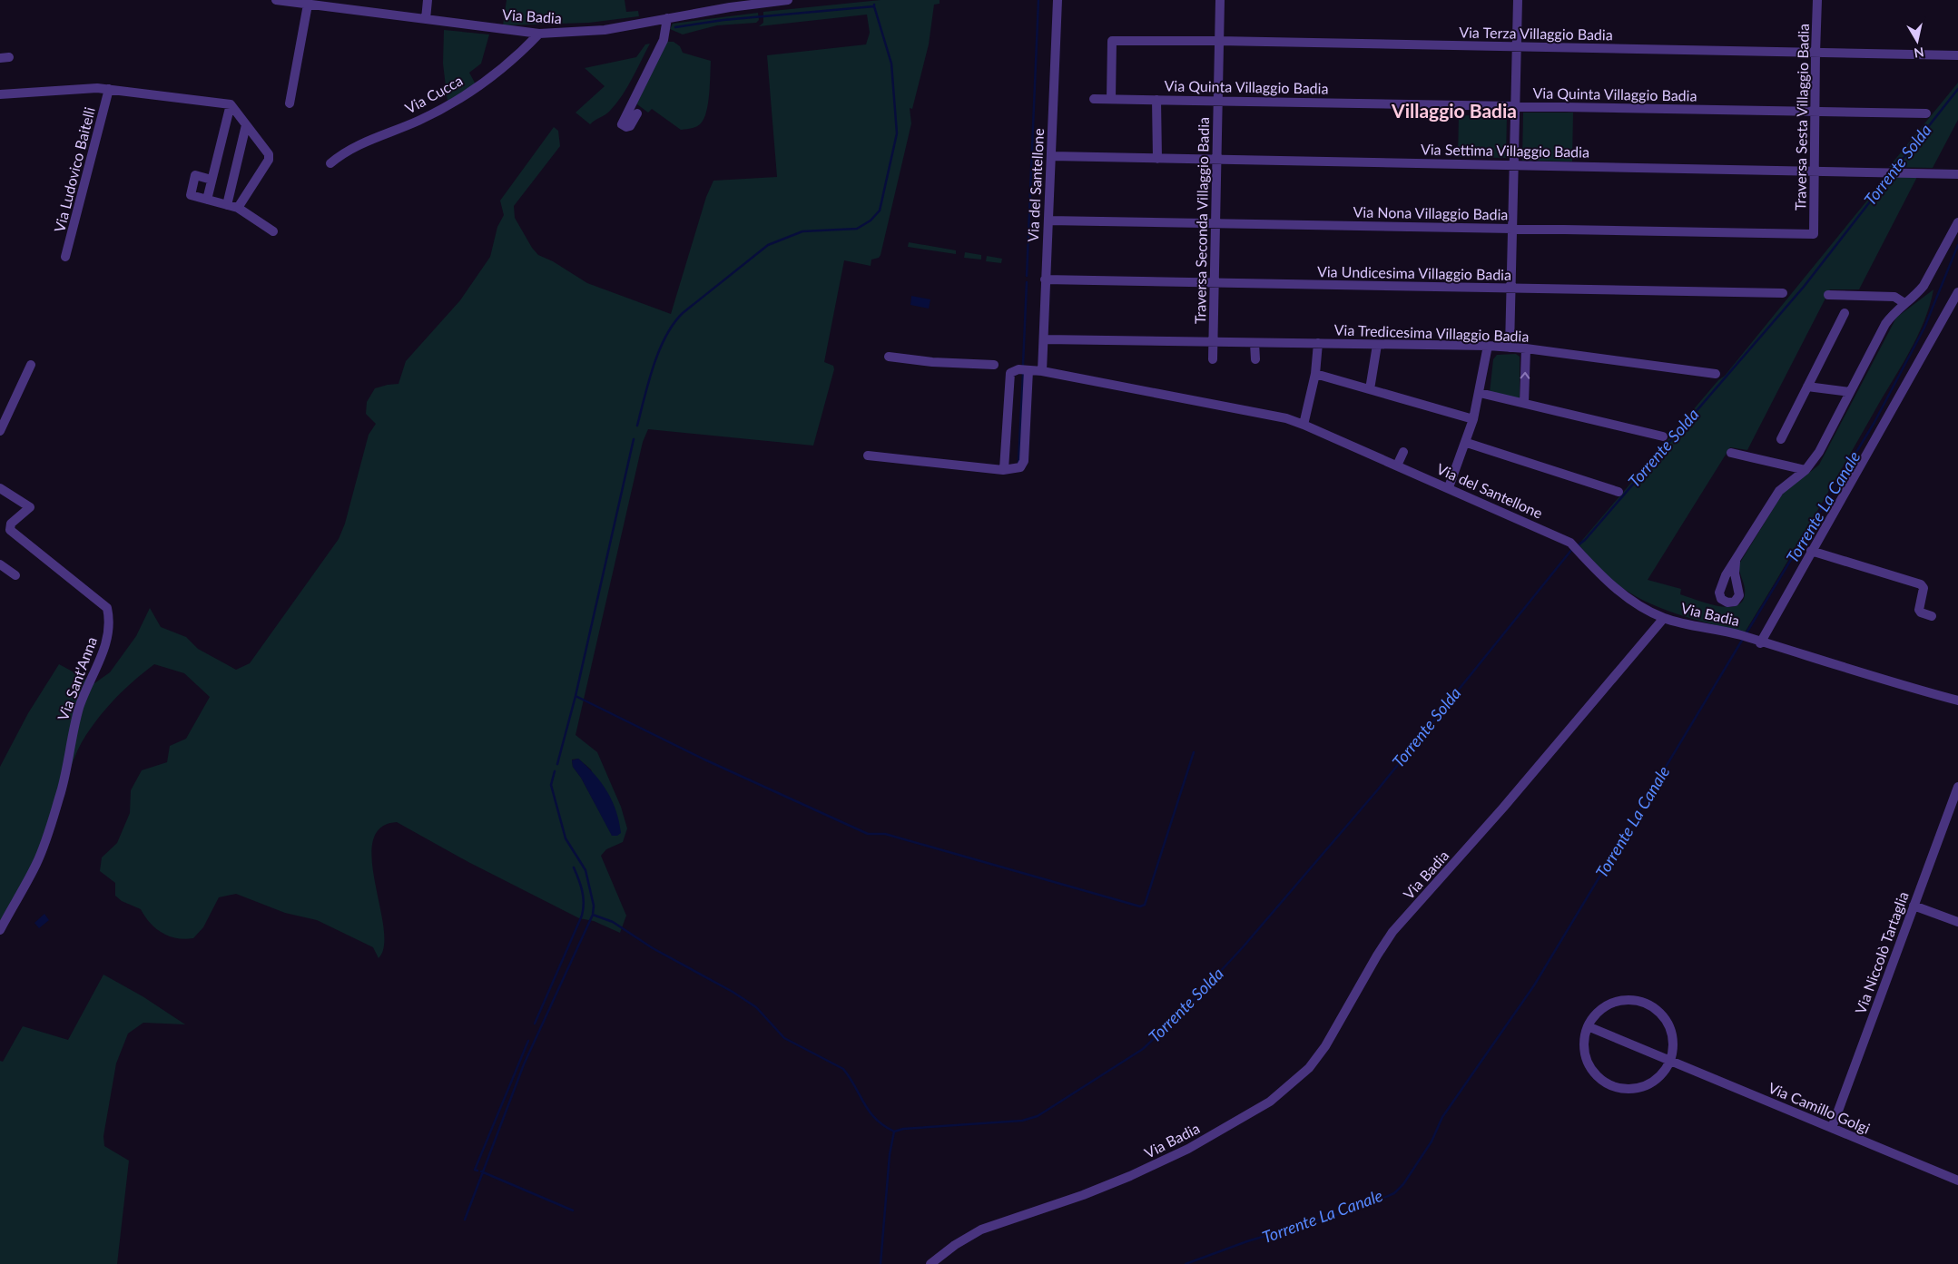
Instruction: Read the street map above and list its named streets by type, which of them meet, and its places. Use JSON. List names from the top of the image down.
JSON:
{
  "streets": {
    "street": [
      "Via Badia",
      "Via Terza Villaggio Badia",
      "Via Quinta Villaggio Badia",
      "Via Cucca",
      "Traversa Sesta Villaggio Badia",
      "Via Settima Villaggio Badia",
      "Via Ludovico Baitelli",
      "Via del Santellone",
      "Via Nona Villaggio Badia",
      "Traversa Seconda Villaggio Badia",
      "Via Undicesima Villaggio Badia",
      "Via Tredicesima Villaggio Badia",
      "Via Sant'Anna",
      "Via Niccolò Tartaglia",
      "Via Camillo Golgi"
    ]
  },
  "crossings": [
    ["Via Badia", "Via Cucca"],
    ["Via Badia", "Via del Santellone"],
    ["Via Terza Villaggio Badia", "Via Quinta Villaggio Badia"],
    ["Via Terza Villaggio Badia", "Traversa Sesta Villaggio Badia"],
    ["Via Terza Villaggio Badia", "Traversa Seconda Villaggio Badia"],
    ["Via Quinta Villaggio Badia", "Traversa Sesta Villaggio Badia"],
    ["Via Quinta Villaggio Badia", "Traversa Seconda Villaggio Badia"],
    ["Traversa Sesta Villaggio Badia", "Via Settima Villaggio Badia"],
    ["Traversa Sesta Villaggio Badia", "Via Nona Villaggio Badia"],
    ["Via Settima Villaggio Badia", "Via del Santellone"],
    ["Via Settima Villaggio Badia", "Traversa Seconda Villaggio Badia"],
    ["Via del Santellone", "Via Nona Villaggio Badia"],
    ["Via del Santellone", "Via Undicesima Villaggio Badia"],
    ["Via del Santellone", "Via Tredicesima Villaggio Badia"],
    ["Via Nona Villaggio Badia", "Traversa Seconda Villaggio Badia"],
    ["Traversa Seconda Villaggio Badia", "Via Undicesima Villaggio Badia"],
    ["Traversa Seconda Villaggio Badia", "Via Tredicesima Villaggio Badia"],
    ["Via Niccolò Tartaglia", "Via Camillo Golgi"]
  ],
  "districts": ["Villaggio Badia"],
  "water": ["Torrente Solda", "Torrente La Canale"],
  "north": "bottom"
}
